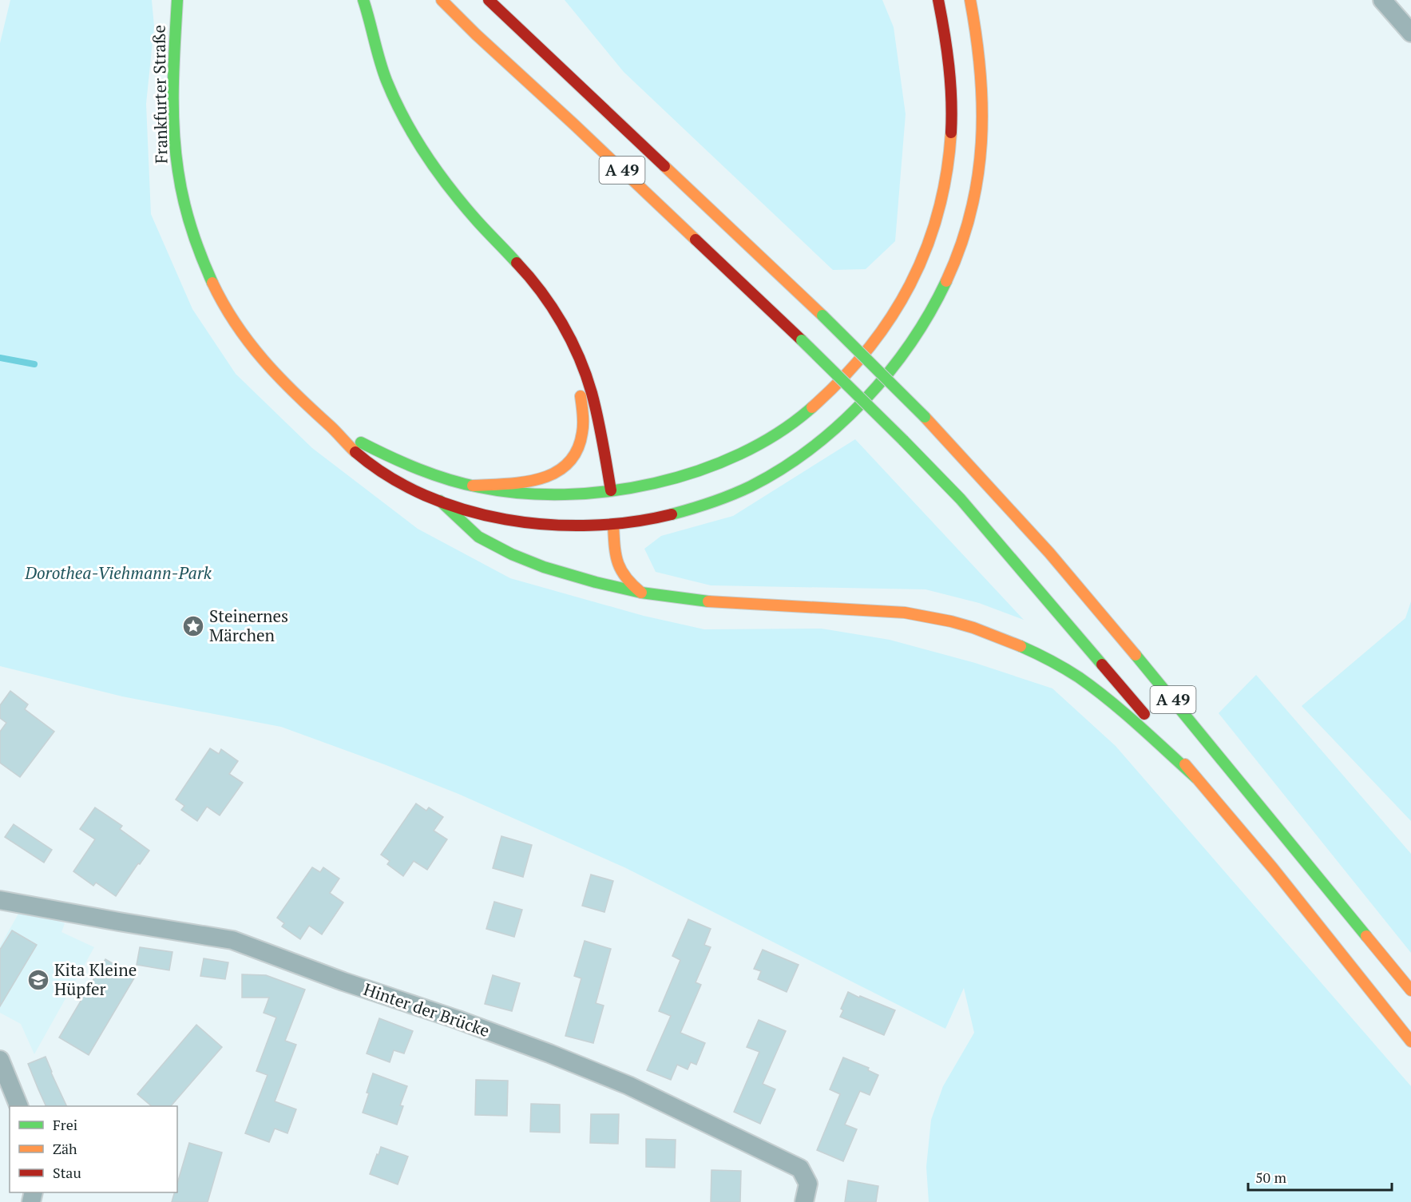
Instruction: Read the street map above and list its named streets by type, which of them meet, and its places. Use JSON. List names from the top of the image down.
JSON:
{
  "streets": {
    "main road": ["Frankfurter Straße", "A 49"],
    "street": ["Hinter der Brücke"]
  },
  "parks": ["Dorothea-Viehmann-Park"],
  "places": {
    "place": ["Steinernes Märchen"],
    "school or university": ["Kita Kleine Hüpfer"]
  },
  "legend": ["Frei", "Zäh", "Stau"],
  "scale_bar": "50 m"
}
